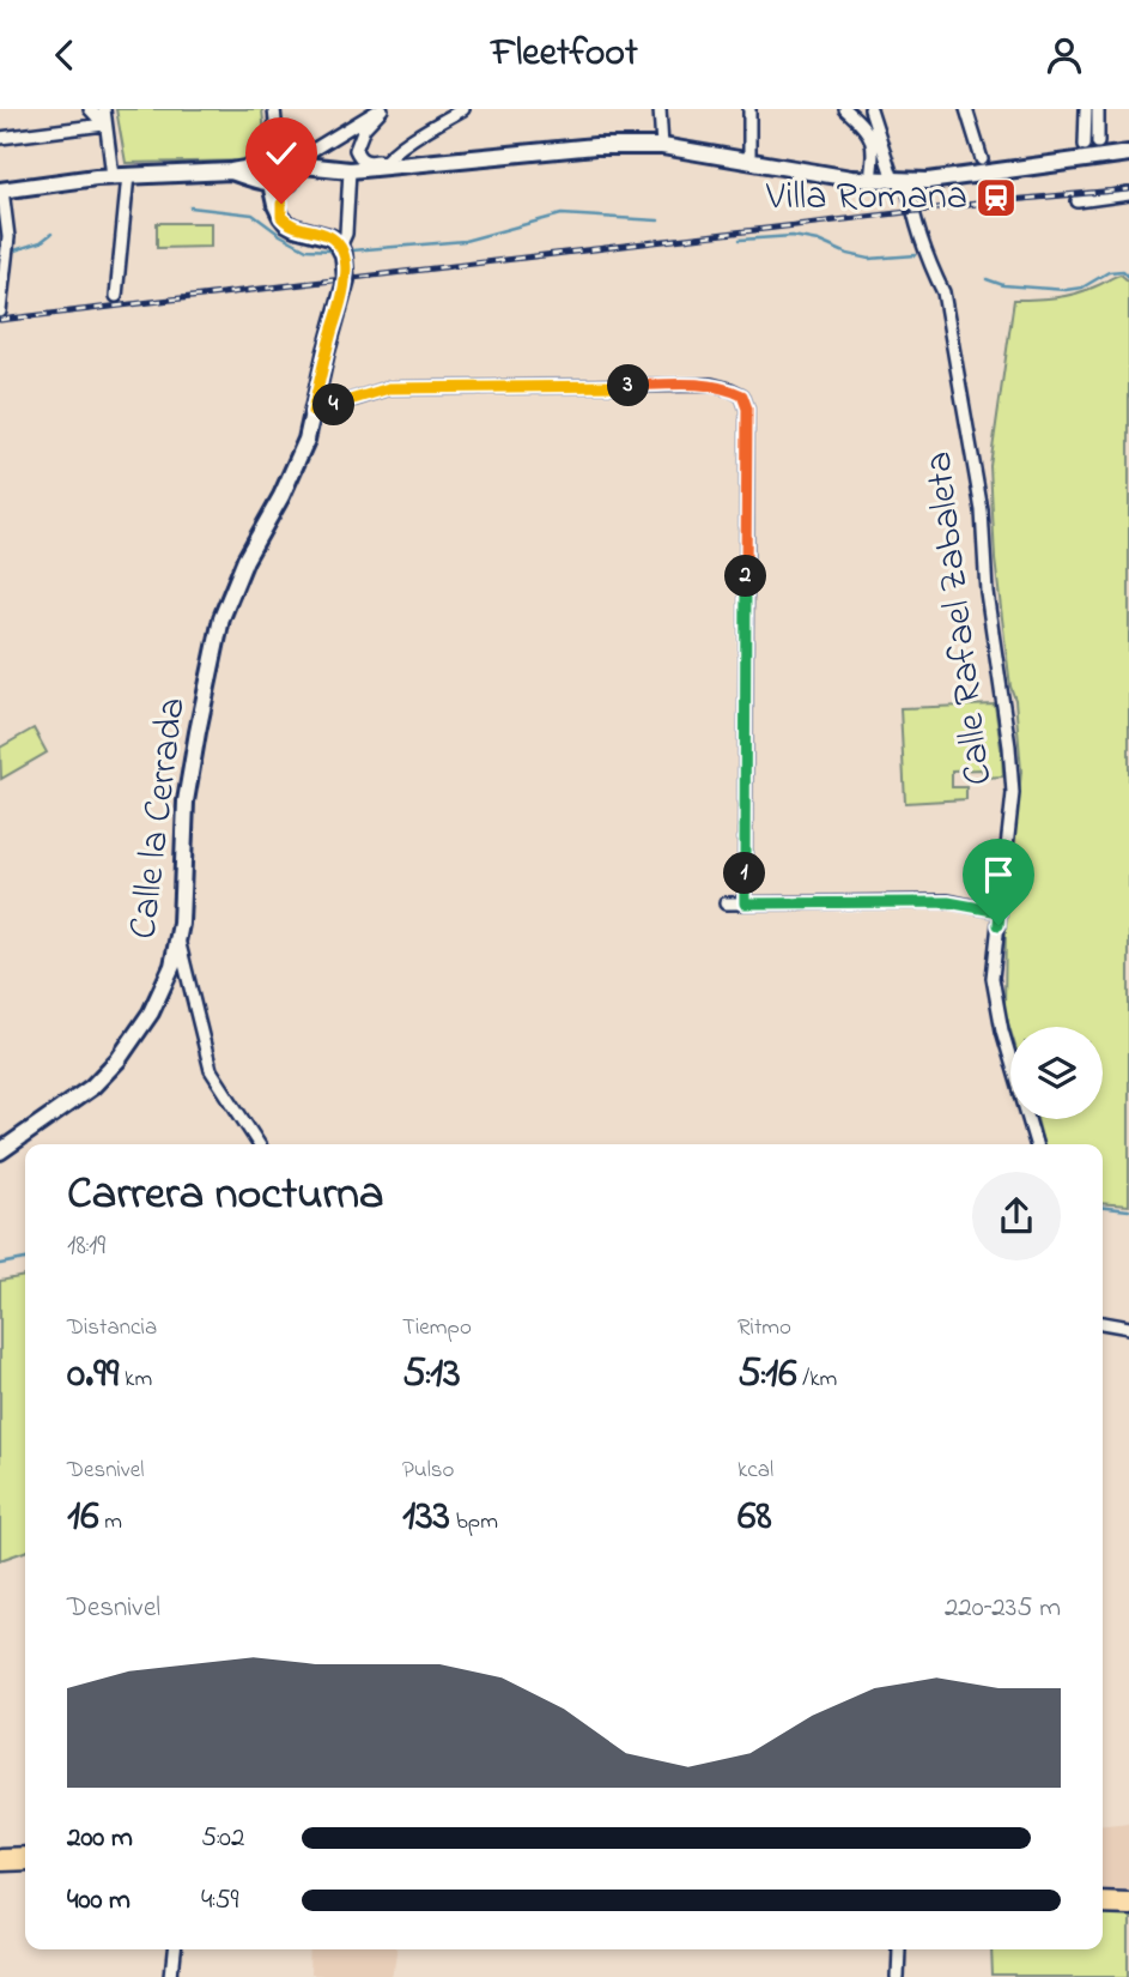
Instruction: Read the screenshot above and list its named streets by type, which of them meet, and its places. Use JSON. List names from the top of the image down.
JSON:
{
  "streets": {
    "main road": ["Calle la Cerrada"],
    "street": ["Calle Rafael Zabaleta"]
  },
  "places": {
    "station": ["Villa Romana"]
  },
  "page": {
    "header": "Fleetfoot",
    "pins": [
      "3",
      "4",
      "2",
      "1"
    ],
    "heading": ["Carrera nocturna", "18:19"],
    "stats": [
      ["Distancia", "0.99 km"],
      ["Tiempo", "5:13"],
      ["Ritmo", "5:16 /km"],
      ["Desnivel", "16 m"],
      ["Pulso", "133 bpm"],
      ["kcal", "68"]
    ],
    "chart": ["Desnivel", "220–235 m"],
    "list": [
      {
        "name": "200 m",
        "note": "5:02"
      },
      {
        "name": "400 m",
        "note": "4:59"
      }
    ]
  }
}
